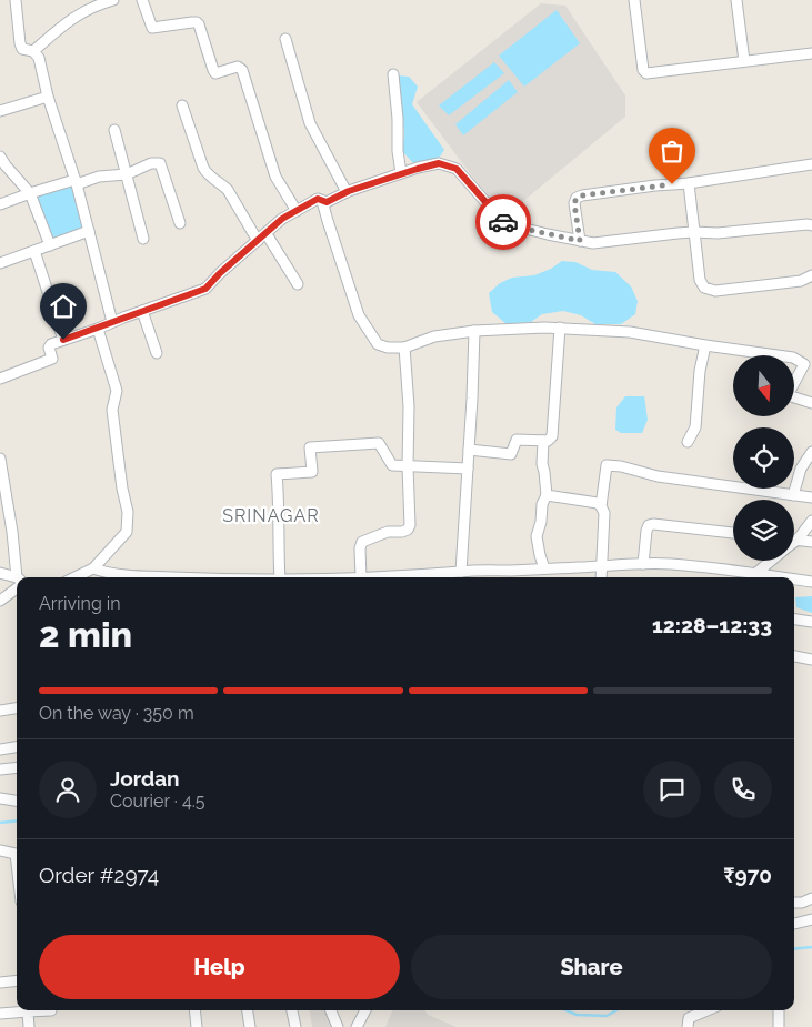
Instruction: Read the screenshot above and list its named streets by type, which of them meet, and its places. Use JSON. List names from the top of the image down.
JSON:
{
  "districts": ["SRINAGAR"],
  "north": "bottom",
  "page": {
    "heading": ["2 min", "Arriving in", "12:28–12:33"],
    "panel": [
      "Jordan",
      "Courier · 4.5",
      "Order #2974",
      "₹970"
    ],
    "bar": "On the way · 350 m",
    "buttons": ["Help", "Share"]
  }
}
